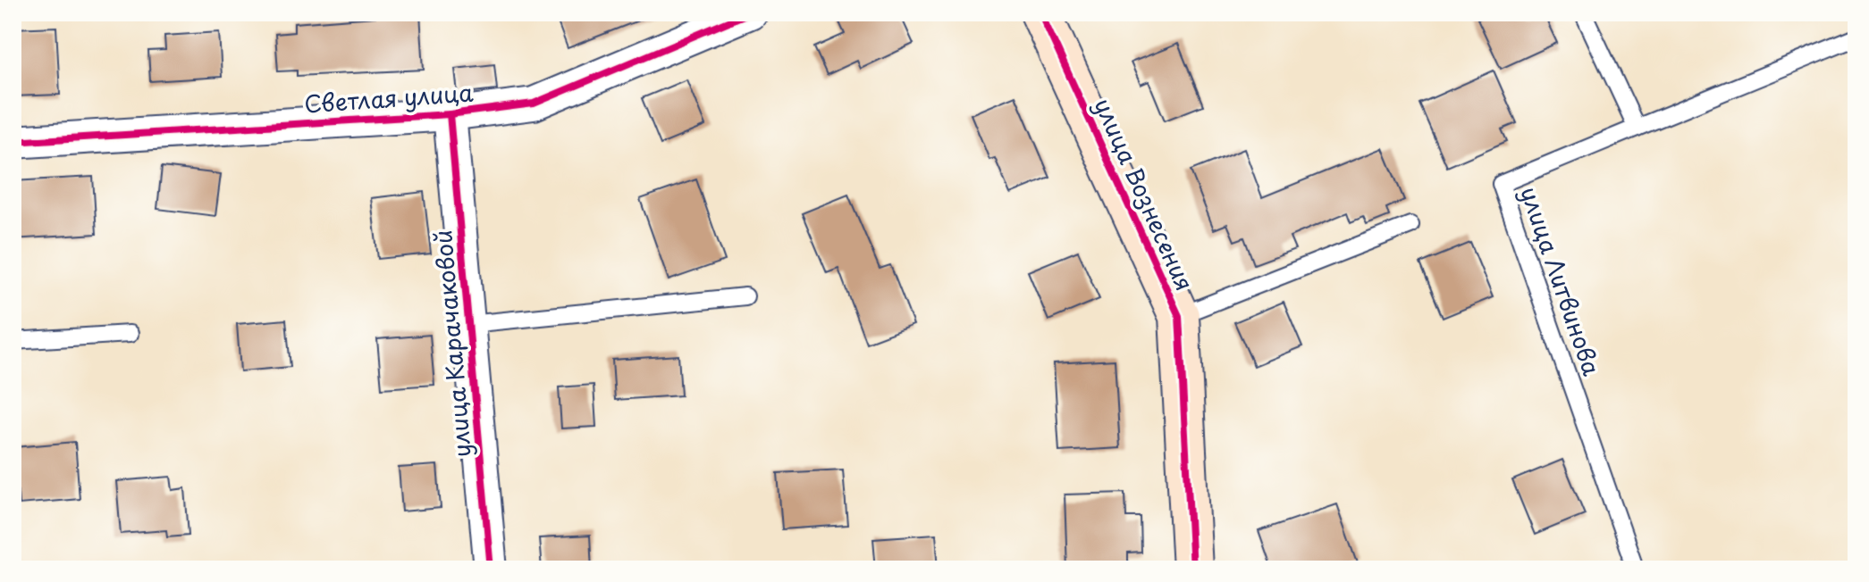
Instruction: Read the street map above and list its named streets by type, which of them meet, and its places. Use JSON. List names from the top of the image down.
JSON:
{
  "streets": {
    "street": ["Светлая улица", "улица Вознесения", "улица Карачаковой"],
    "lane": ["улица Литвинова"]
  },
  "crossings": [
    ["Светлая улица", "улица Карачаковой"]
  ]
}
